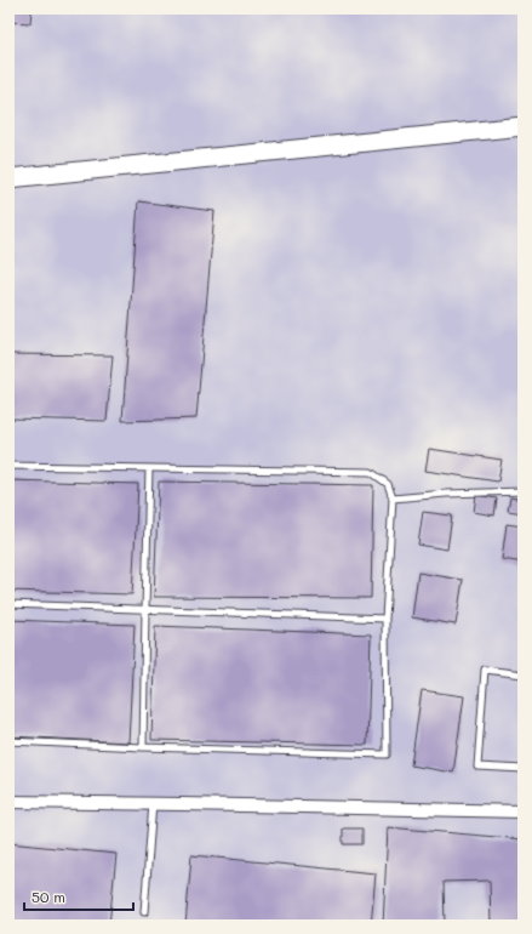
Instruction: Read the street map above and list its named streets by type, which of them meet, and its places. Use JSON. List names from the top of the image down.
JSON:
{
  "scale_bar": "50 m"
}
